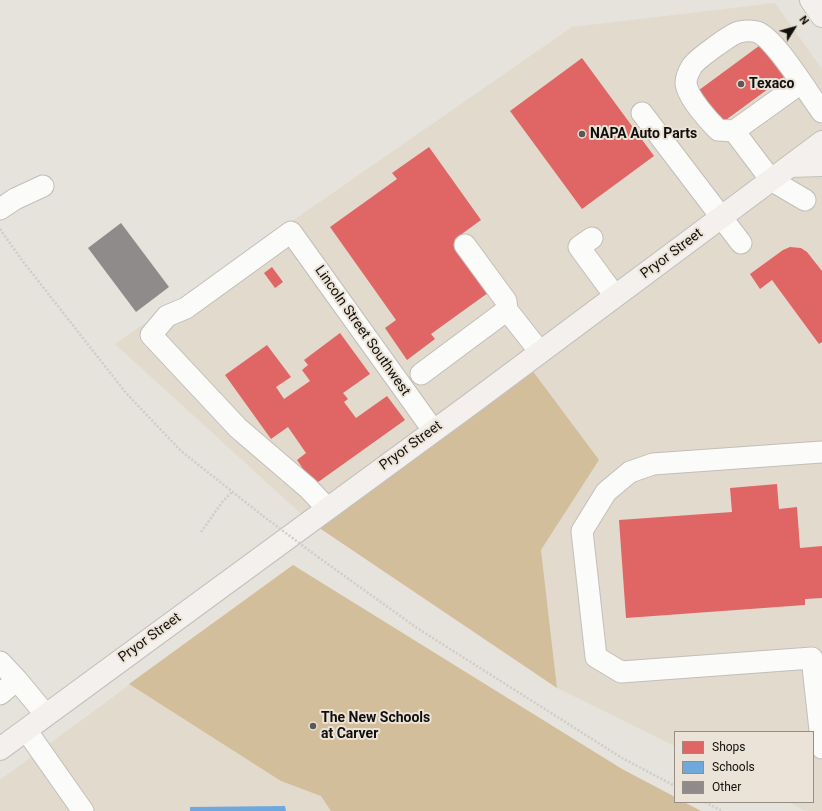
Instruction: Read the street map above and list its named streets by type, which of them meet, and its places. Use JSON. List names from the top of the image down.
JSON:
{
  "streets": {
    "main road": ["Pryor Street"],
    "street": ["Lincoln Street Southwest"]
  },
  "crossings": [
    ["Pryor Street", "Lincoln Street Southwest"]
  ],
  "places": ["Texaco", "NAPA Auto Parts", "The New Schools at Carver"],
  "legend": ["Shops", "Schools", "Other"],
  "north": "top right"
}
